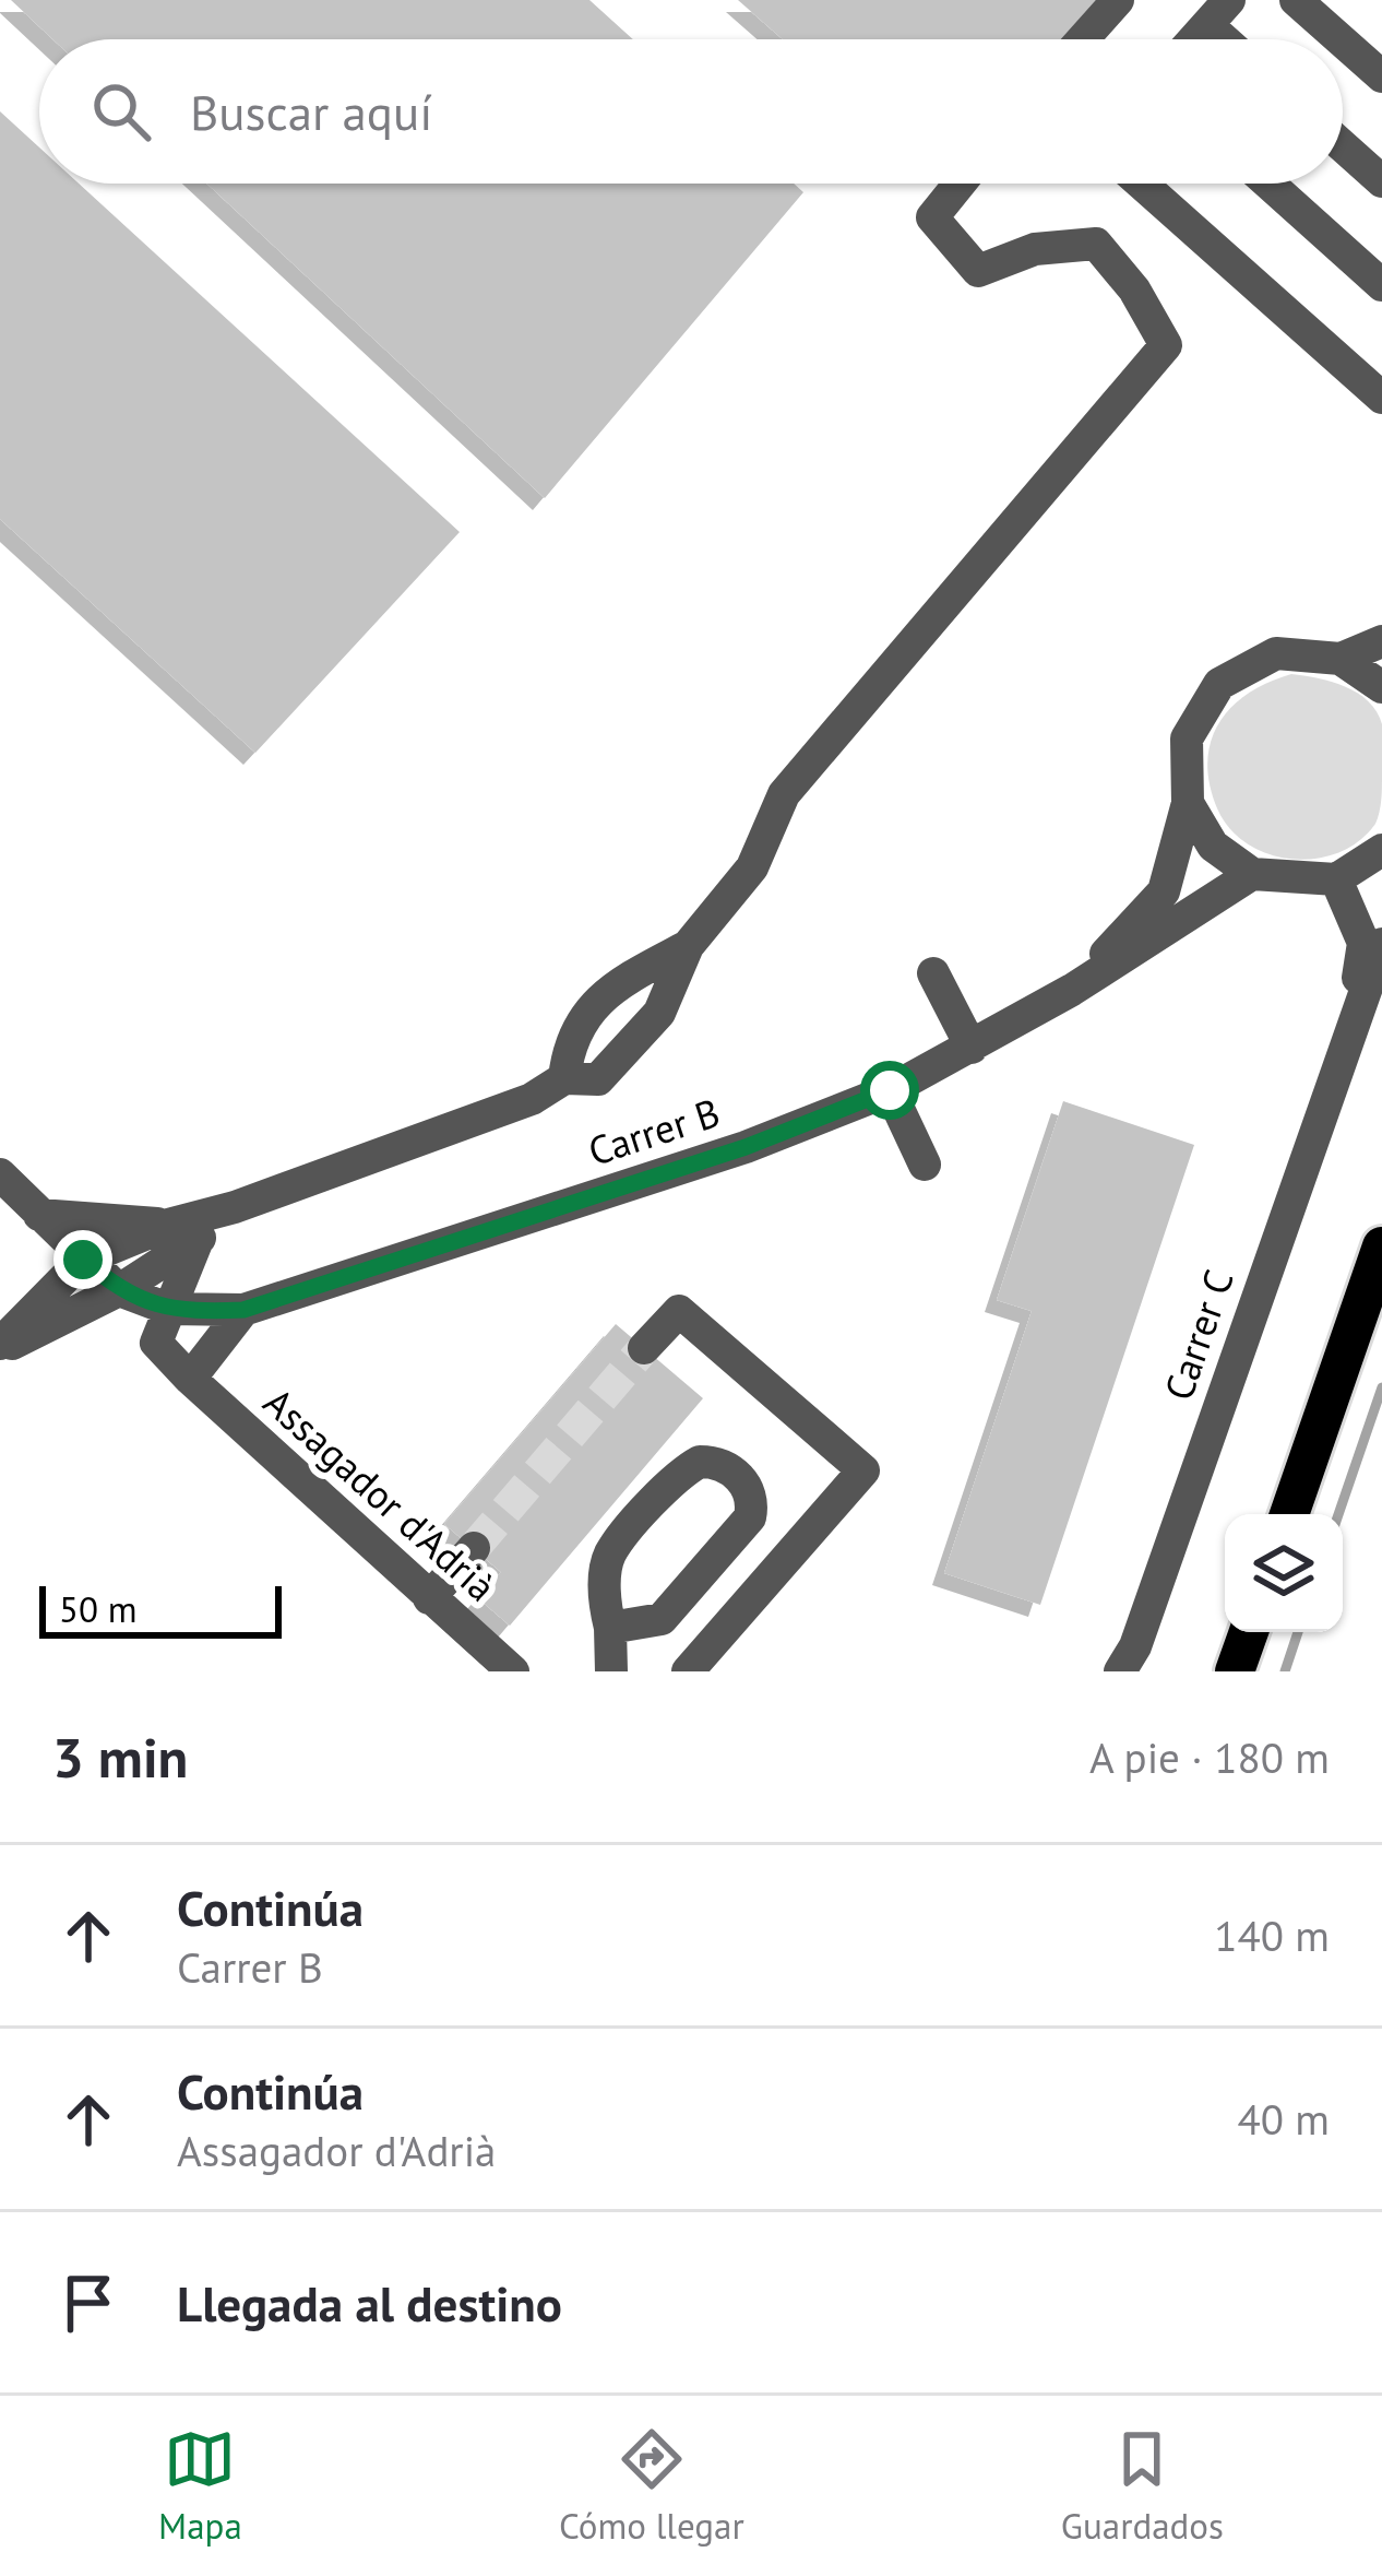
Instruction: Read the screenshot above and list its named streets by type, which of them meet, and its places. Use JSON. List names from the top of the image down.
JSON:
{
  "streets": {
    "street": ["Carrer B", "Carrer C", "Assagador d'Adrià"]
  },
  "scale_bar": "50 m",
  "page": {
    "search": "Buscar aquí",
    "scale": "50 m",
    "heading": ["3 min", "A pie · 180 m"],
    "list": [
      ["Continúa", "Carrer B", "140 m"],
      ["Continúa", "Assagador d'Adrià", "40 m"],
      "Llegada al destino"
    ],
    "nav": ["Mapa", "Cómo llegar", "Guardados"]
  }
}
